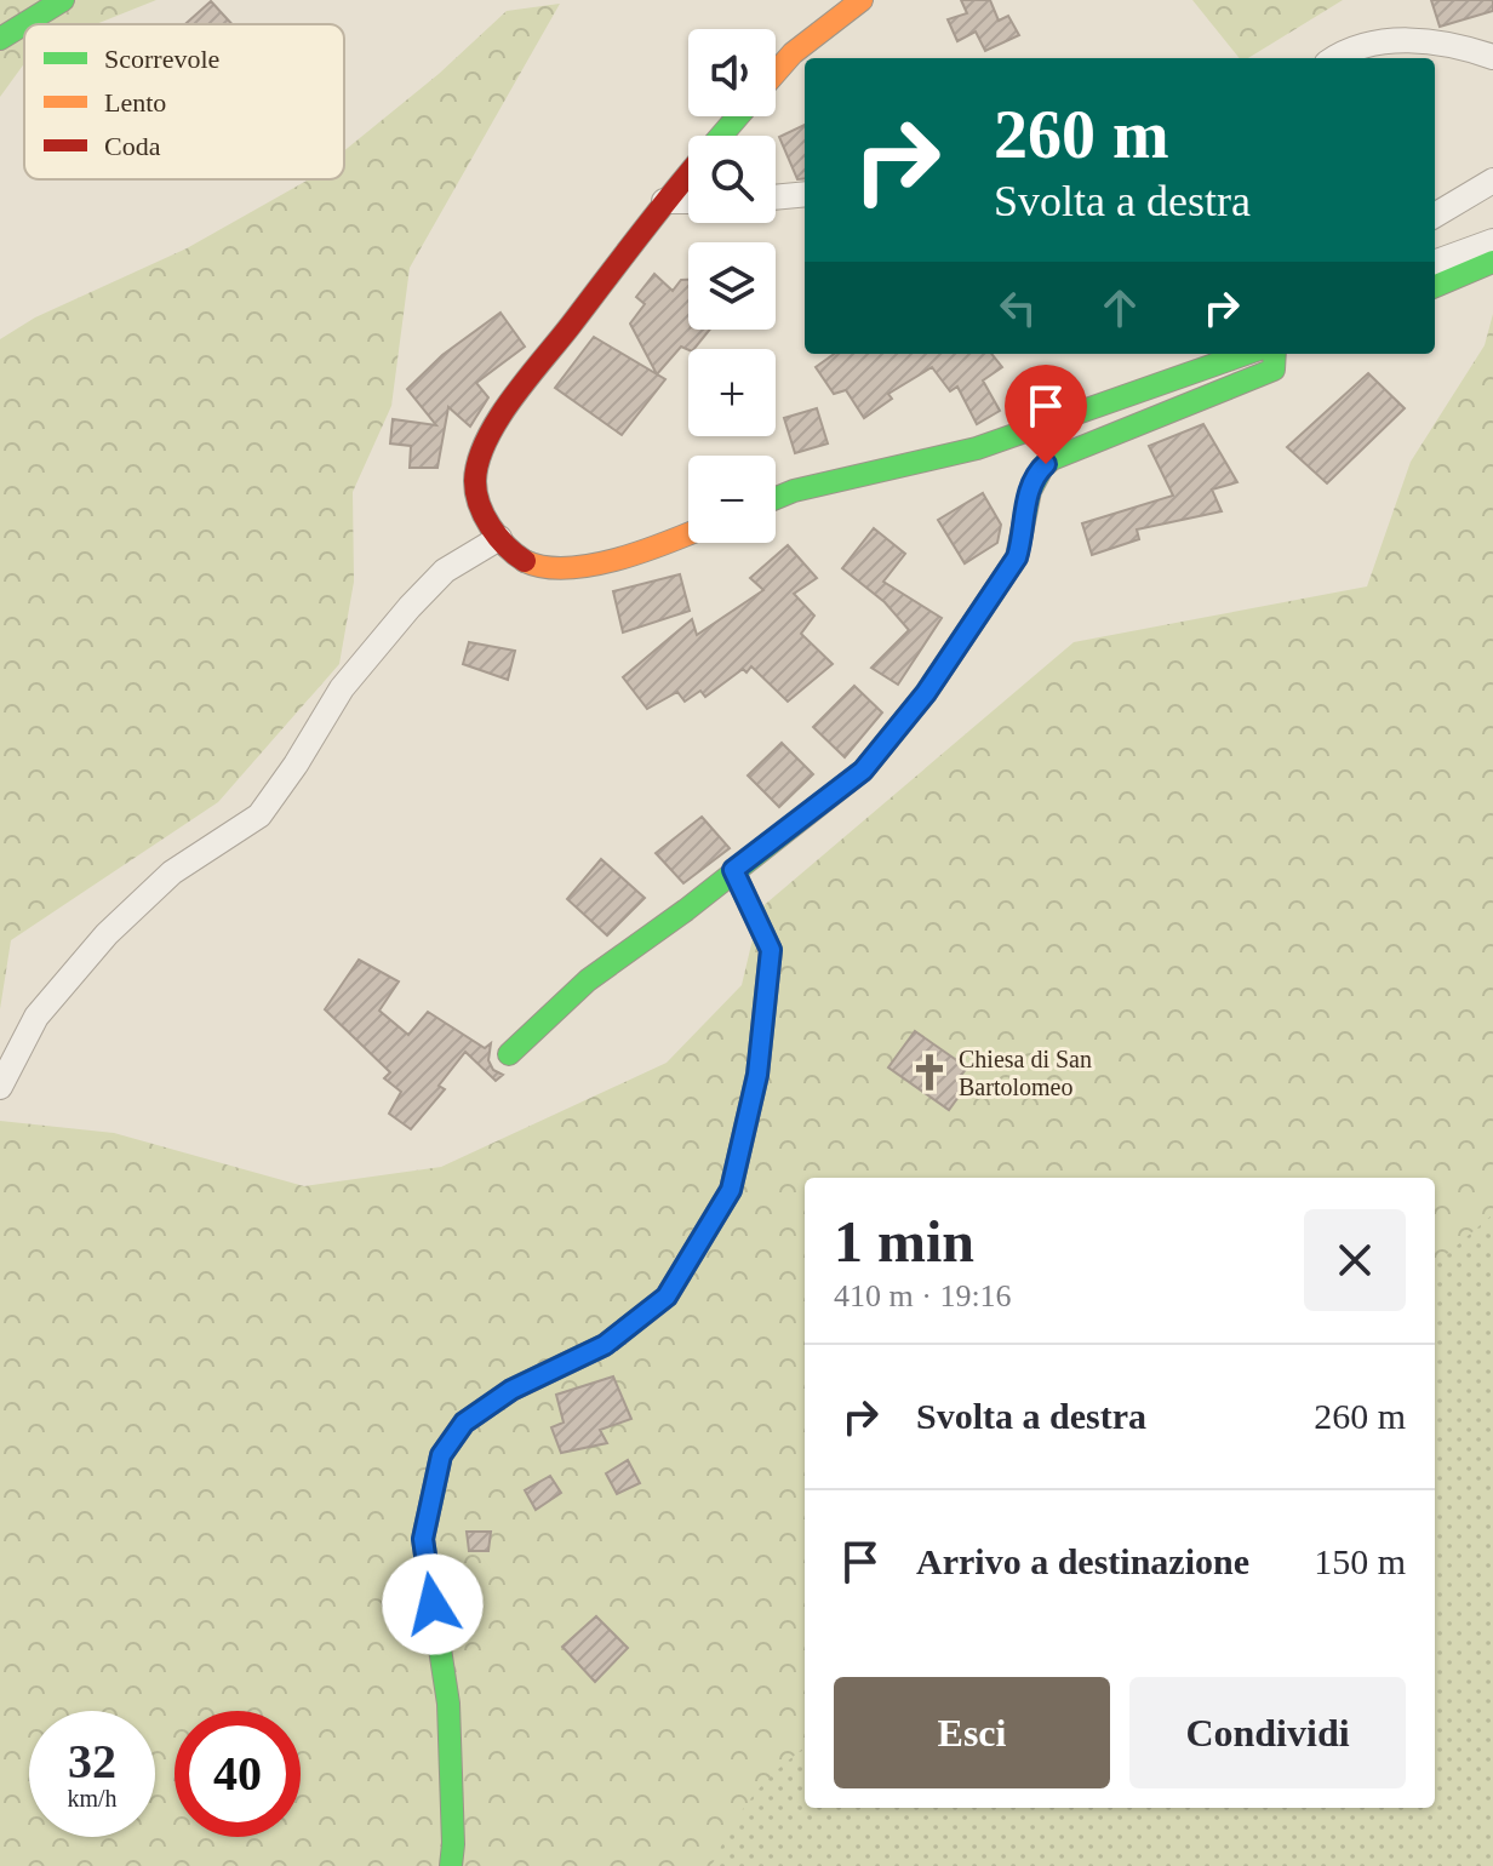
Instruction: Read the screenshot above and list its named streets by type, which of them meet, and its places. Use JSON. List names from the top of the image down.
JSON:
{
  "places": {
    "church": ["Chiesa di San Bartolomeo"]
  },
  "legend": ["Scorrevole", "Lento", "Coda"],
  "page": {
    "map_buttons": ["+", "−"],
    "turn": ["260 m", "Svolta a destra"],
    "heading": ["1 min", "410 m · 19:16"],
    "list": [
      {
        "name": "Svolta a destra",
        "value": "260 m"
      },
      {
        "name": "Arrivo a destinazione",
        "value": "150 m"
      }
    ],
    "buttons": ["Esci", "Condividi"],
    "speed": "32 km/h",
    "limit": "40"
  }
}
